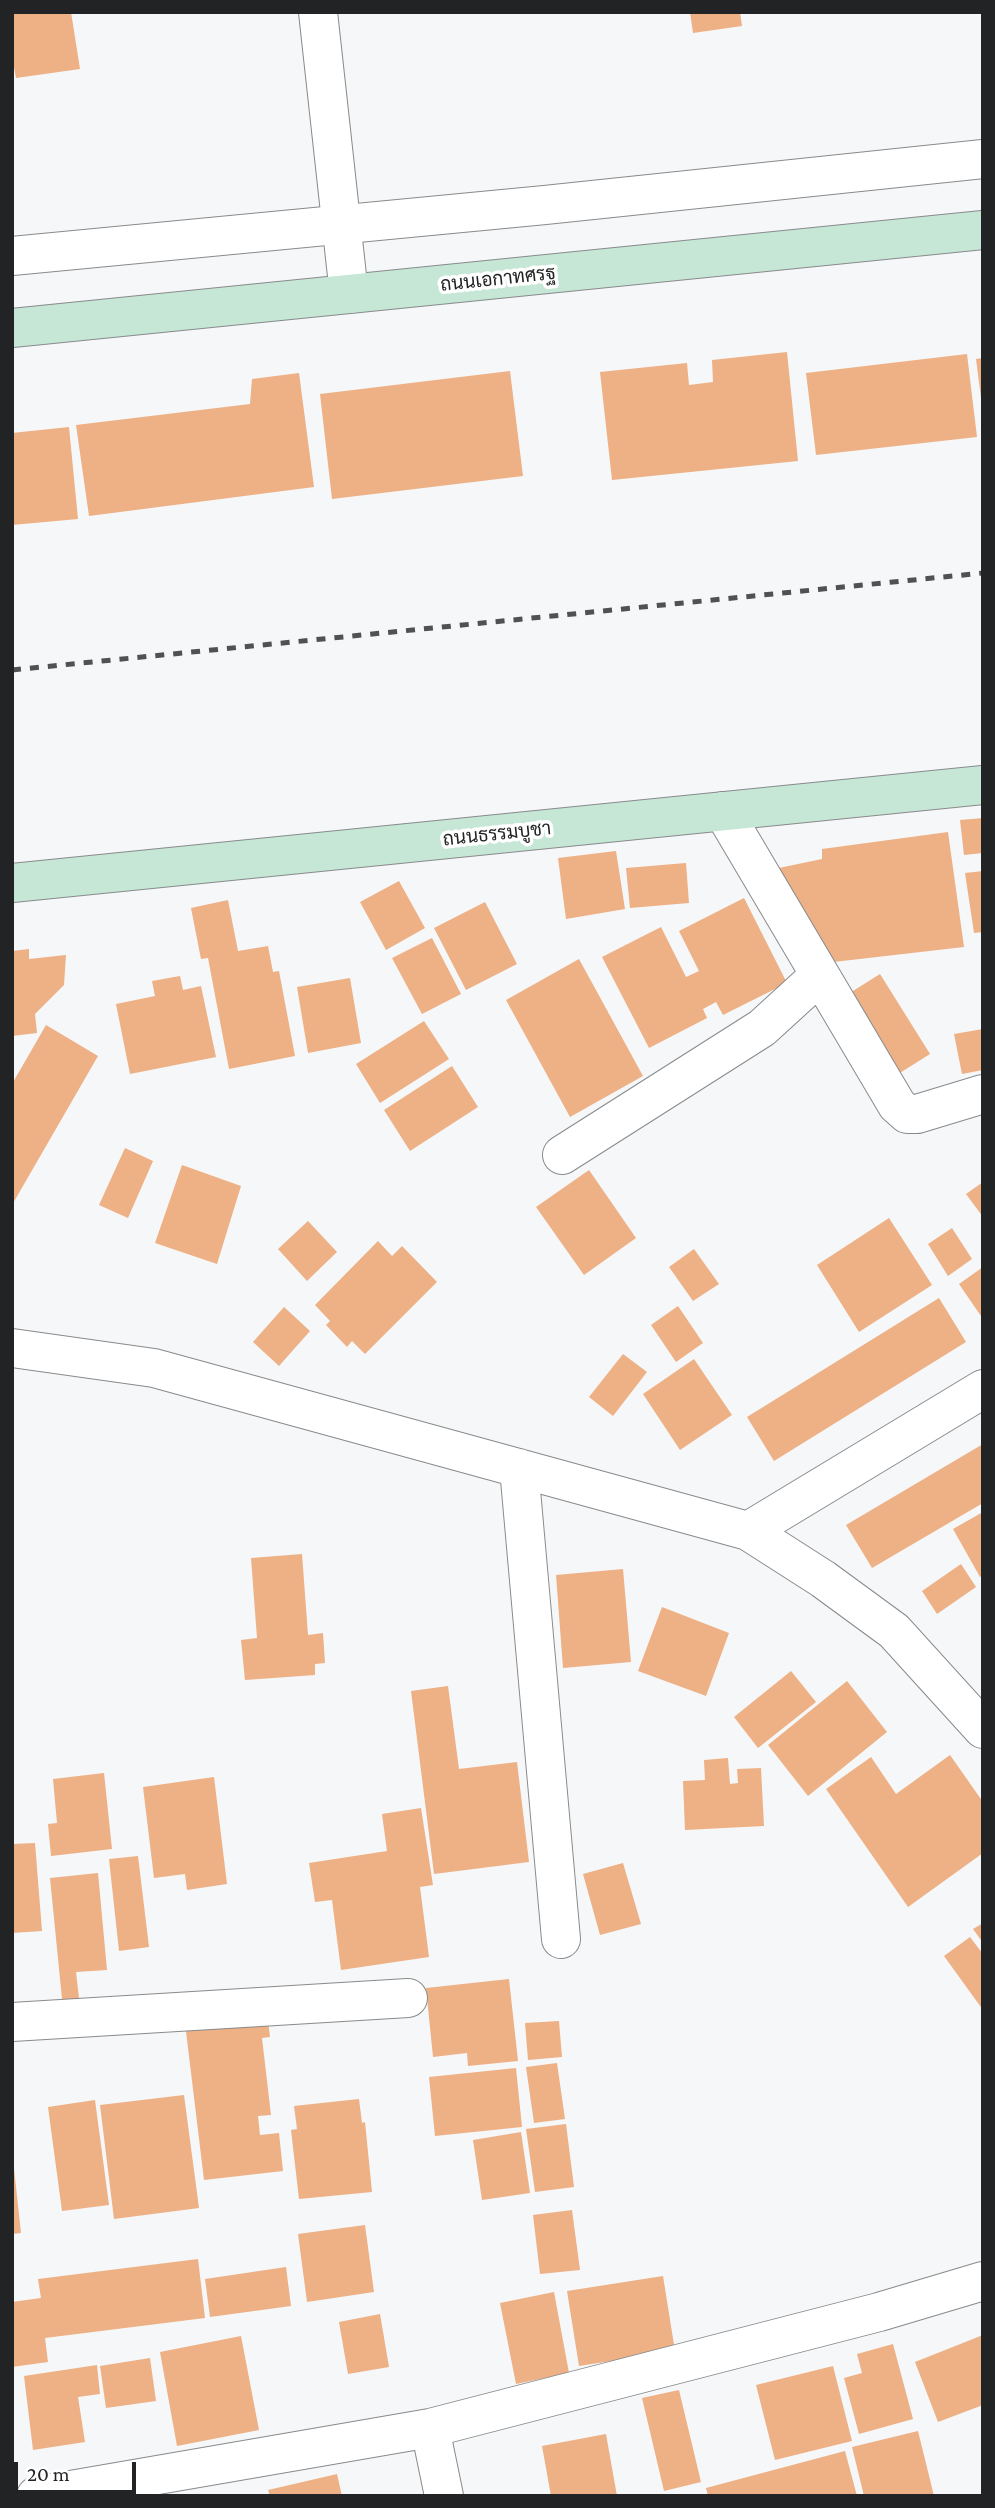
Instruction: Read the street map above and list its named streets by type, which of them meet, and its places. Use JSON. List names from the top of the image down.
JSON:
{
  "streets": {
    "main road": ["ถนนเอกาทศรฐ", "ถนนธรรมบูชา"]
  },
  "scale_bar": "20 m"
}
